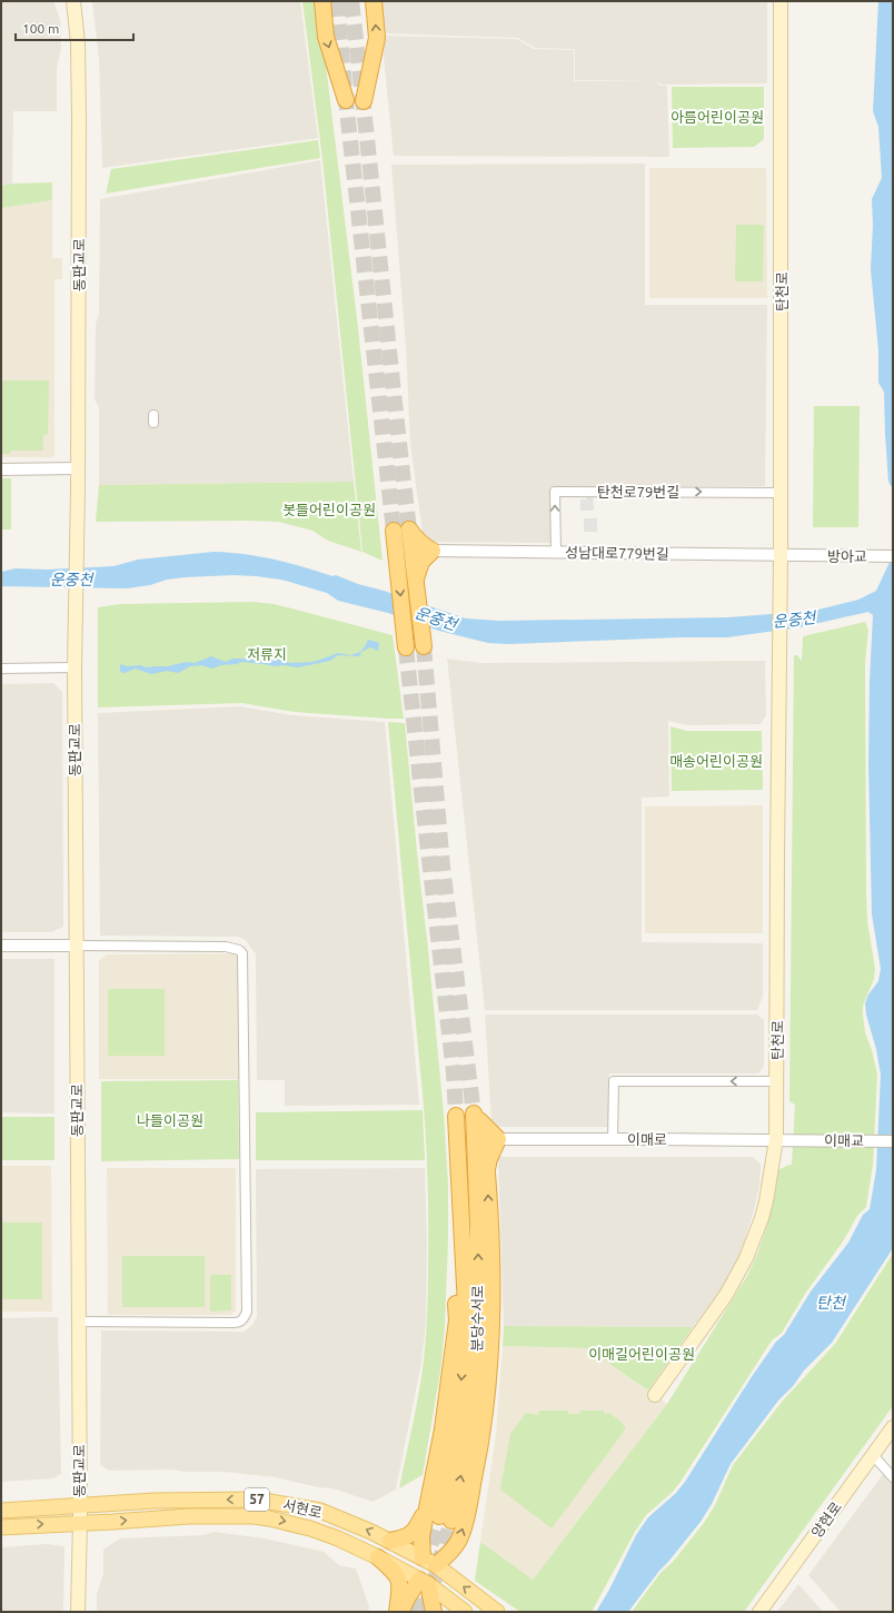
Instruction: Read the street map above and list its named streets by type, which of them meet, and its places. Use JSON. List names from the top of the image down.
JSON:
{
  "streets": {
    "highway": ["분당수서로"],
    "main road": [
      "동판교로",
      "탄천로",
      "57",
      "서현로",
      "양현로"
    ],
    "street": [
      "탄천로79번길",
      "성남대로779번길",
      "방아교",
      "이매로",
      "이매교"
    ]
  },
  "crossings": [
    ["동판교로", "서현로"],
    ["탄천로", "탄천로79번길"],
    ["탄천로", "성남대로779번길"],
    ["탄천로", "이매로"],
    ["탄천로79번길", "성남대로779번길"],
    ["성남대로779번길", "방아교"],
    ["이매로", "이매교"]
  ],
  "one_way": ["탄천로79번길"],
  "water": ["운중천", "탄천"],
  "parks": [
    "아름어린이공원",
    "봇들어린이공원",
    "저류지",
    "매송어린이공원",
    "나들이공원",
    "이매길어린이공원"
  ],
  "scale_bar": "100 m"
}
